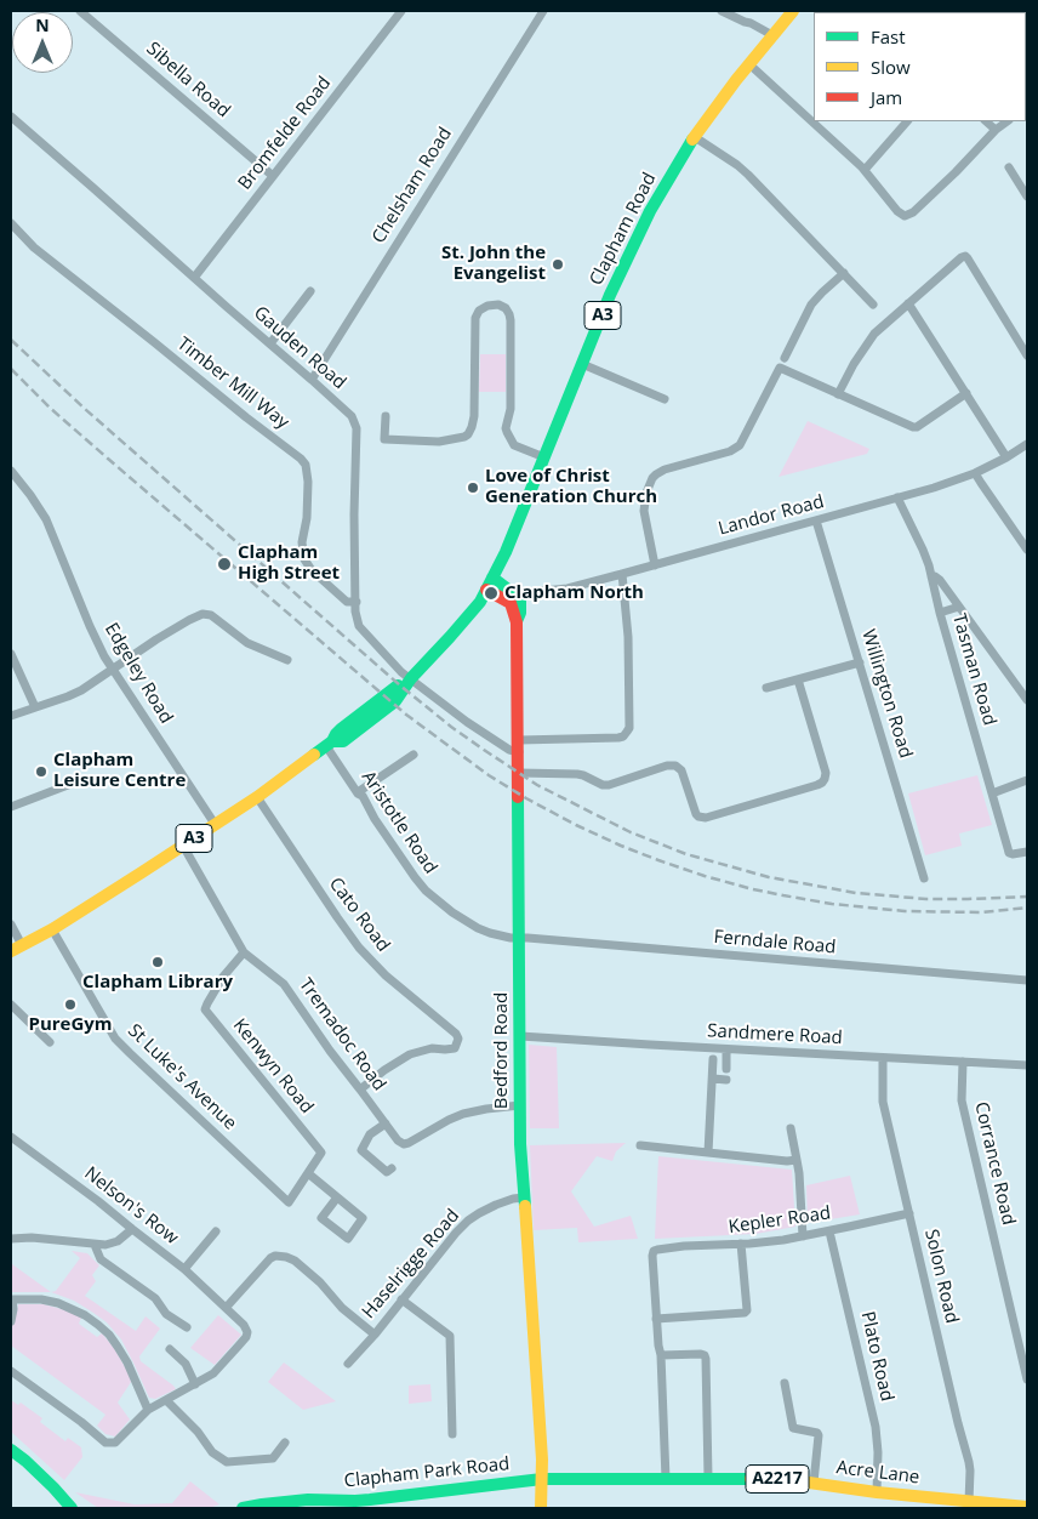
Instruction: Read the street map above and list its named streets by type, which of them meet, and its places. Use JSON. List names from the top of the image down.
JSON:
{
  "streets": {
    "main road": [
      "Clapham Road",
      "A3",
      "Bedford Road",
      "Clapham Park Road",
      "Acre Lane",
      "A2217"
    ],
    "street": [
      "Sibella Road",
      "Bromfelde Road",
      "Chelsham Road",
      "Gauden Road",
      "Timber Mill Way",
      "Landor Road",
      "Tasman Road",
      "Edgeley Road",
      "Willington Road",
      "Aristotle Road",
      "Cato Road",
      "Ferndale Road",
      "Tremadoc Road",
      "Sandmere Road",
      "Kenwyn Road",
      "St Luke's Avenue",
      "Corrance Road",
      "Nelson's Row",
      "Kepler Road",
      "Haselrigge Road",
      "Solon Road",
      "Plato Road"
    ]
  },
  "crossings": [
    ["Sibella Road", "Bromfelde Road"],
    ["Bromfelde Road", "Gauden Road"],
    ["Chelsham Road", "Gauden Road"],
    ["Clapham Road", "A3"],
    ["A3", "Gauden Road"],
    ["A3", "Edgeley Road"],
    ["A3", "Aristotle Road"],
    ["A3", "Cato Road"],
    ["A3", "Tremadoc Road"],
    ["A3", "St Luke's Avenue"],
    ["Gauden Road", "Timber Mill Way"],
    ["Gauden Road", "Bedford Road"],
    ["Landor Road", "Tasman Road"],
    ["Landor Road", "Willington Road"],
    ["Landor Road", "Bedford Road"],
    ["Aristotle Road", "Ferndale Road"],
    ["Aristotle Road", "Bedford Road"],
    ["Cato Road", "Tremadoc Road"],
    ["Ferndale Road", "Bedford Road"],
    ["Tremadoc Road", "Bedford Road"],
    ["Tremadoc Road", "Kenwyn Road"],
    ["Sandmere Road", "Bedford Road"],
    ["Sandmere Road", "Corrance Road"],
    ["Sandmere Road", "Solon Road"],
    ["Bedford Road", "Haselrigge Road"],
    ["Bedford Road", "Clapham Park Road"],
    ["Bedford Road", "Acre Lane"],
    ["Kenwyn Road", "St Luke's Avenue"],
    ["Nelson's Row", "Haselrigge Road"],
    ["Kepler Road", "Solon Road"],
    ["Kepler Road", "Plato Road"],
    ["Solon Road", "Acre Lane"],
    ["Plato Road", "Acre Lane"],
    ["Clapham Park Road", "Acre Lane"]
  ],
  "places": [
    "St. John the Evangelist",
    "Love of Christ Generation Church",
    "Clapham High Street",
    "Clapham North",
    "Clapham Leisure Centre",
    "Clapham Library",
    "PureGym"
  ],
  "legend": ["Fast", "Slow", "Jam"],
  "north": "top"
}
